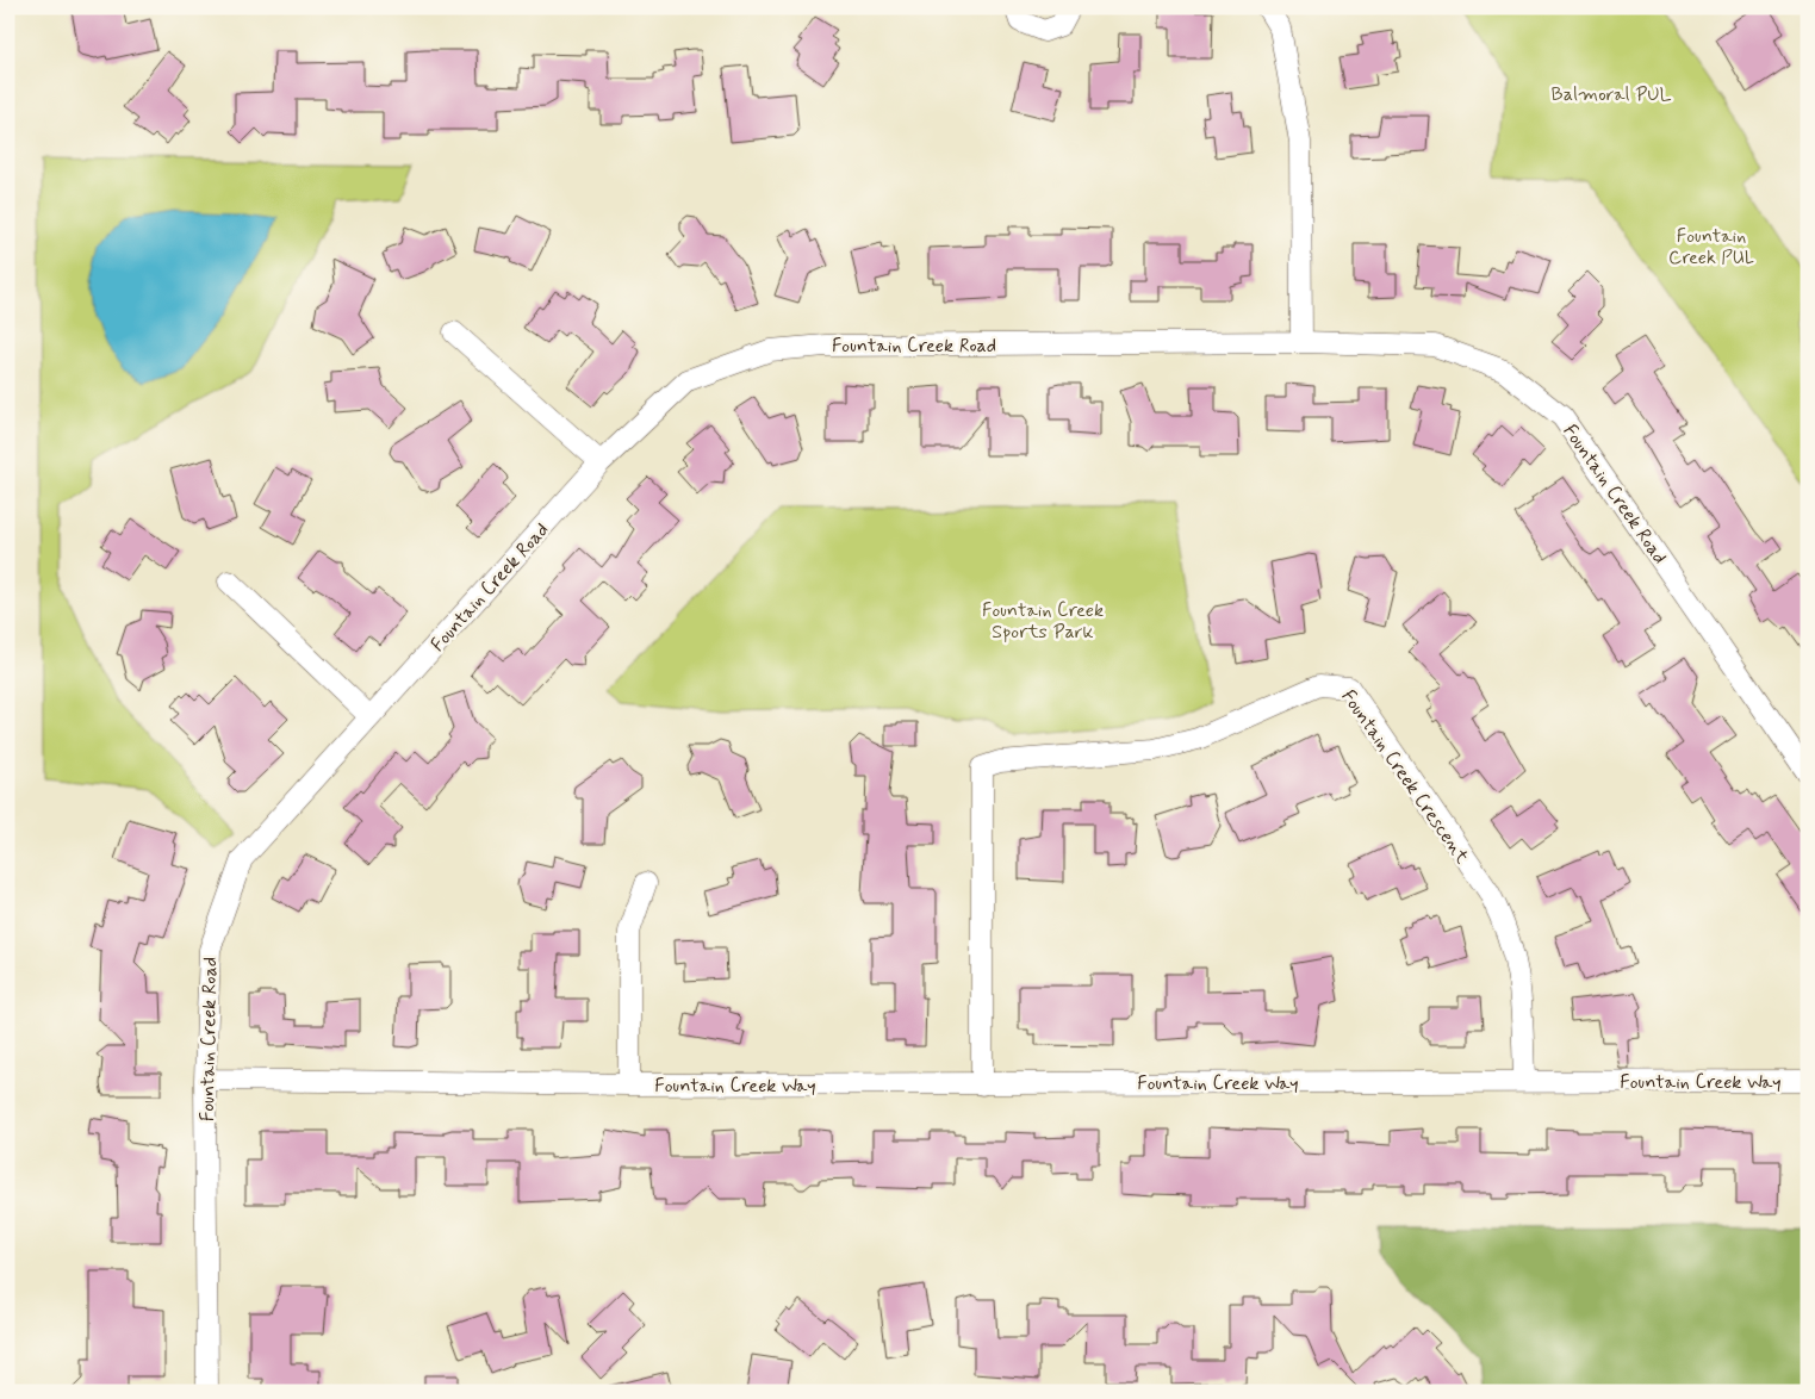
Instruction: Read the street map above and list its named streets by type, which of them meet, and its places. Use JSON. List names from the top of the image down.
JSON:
{
  "streets": {
    "street": ["Fountain Creek Road", "Fountain Creek Crescent", "Fountain Creek Way"]
  },
  "crossings": [
    ["Fountain Creek Road", "Fountain Creek Way"],
    ["Fountain Creek Crescent", "Fountain Creek Way"]
  ],
  "parks": ["Balmoral PUL", "Fountain Creek PUL", "Fountain Creek Sports Park"]
}
